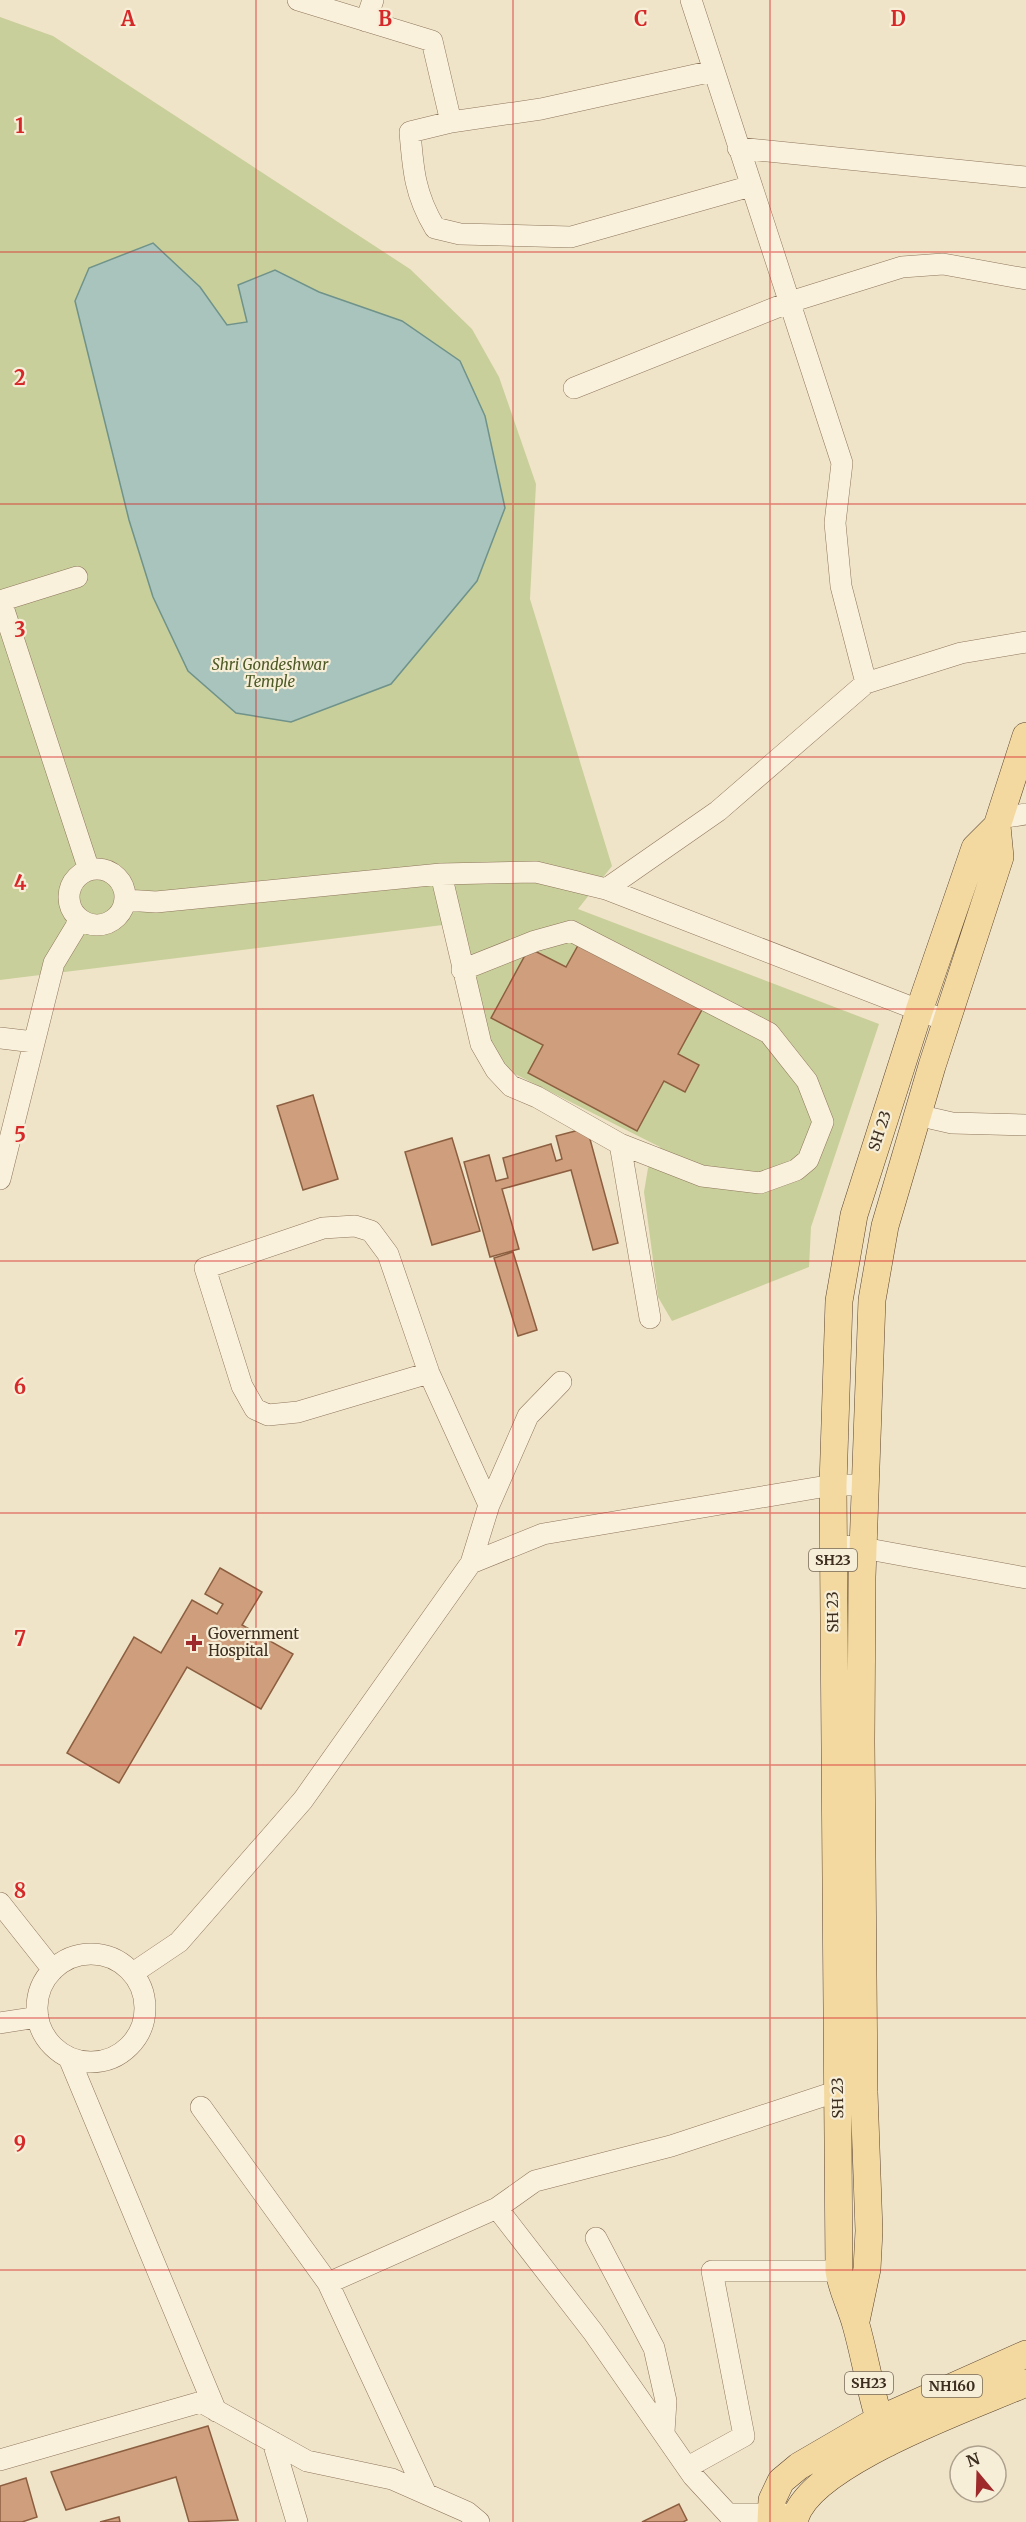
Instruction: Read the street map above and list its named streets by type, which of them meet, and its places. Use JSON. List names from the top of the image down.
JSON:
{
  "streets": {
    "main road": ["SH 23", "SH23", "NH160"]
  },
  "crossings": [
    ["SH 23", "NH160"]
  ],
  "parks": ["Shri Gondeshwar Temple"],
  "places": {
    "health": ["Government Hospital"]
  },
  "north": "top",
  "grid": {
    "columns": [
      "A",
      "B",
      "C",
      "D"
    ],
    "rows": [
      "1",
      "2",
      "3",
      "4",
      "5",
      "6",
      "7",
      "8",
      "9"
    ]
  }
}
